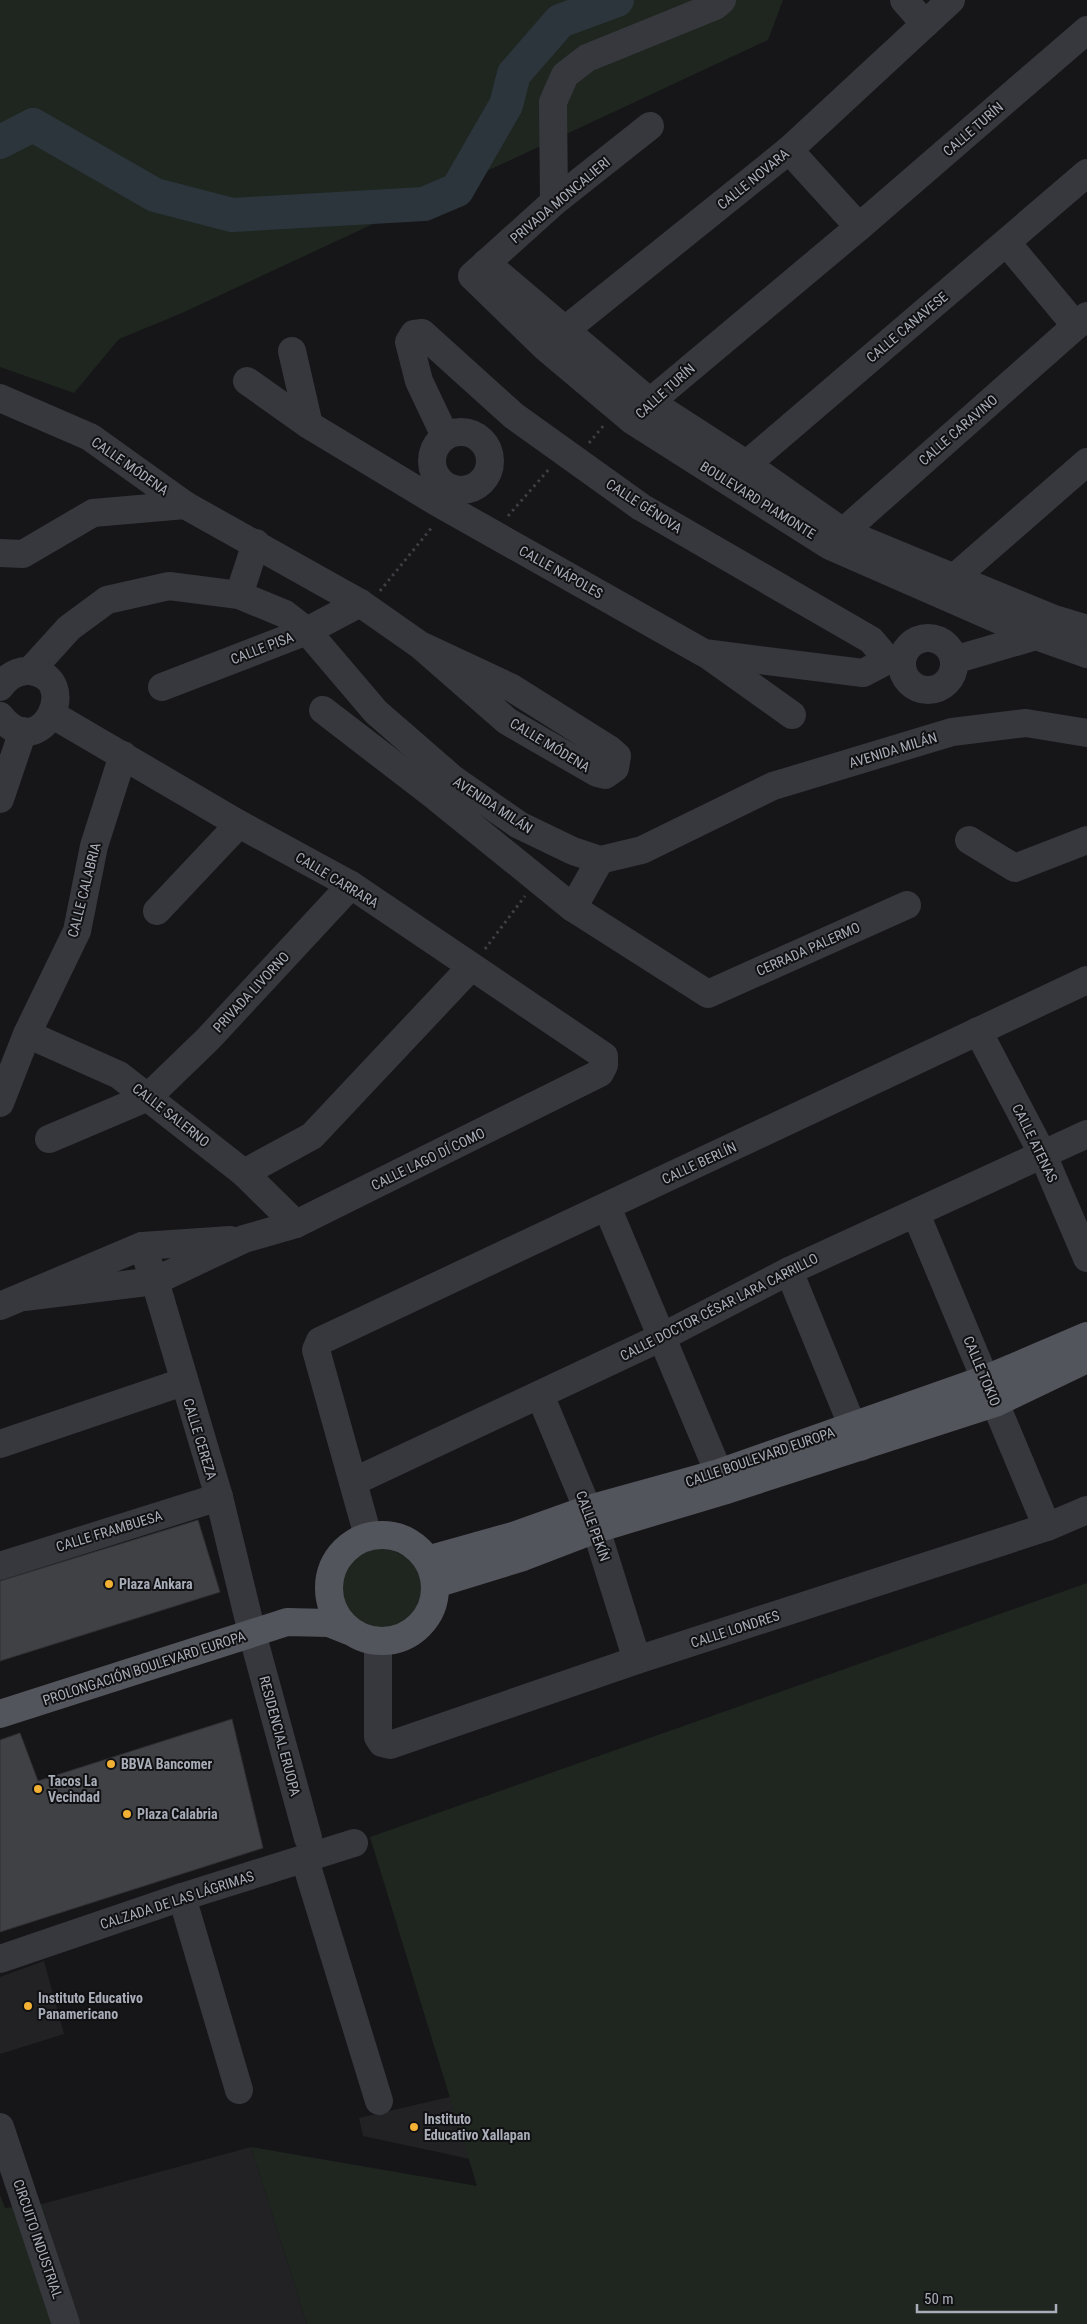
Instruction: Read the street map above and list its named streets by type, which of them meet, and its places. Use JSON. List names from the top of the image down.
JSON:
{
  "streets": {
    "main road": ["CALLE BOULEVARD EUROPA", "PROLONGACIÓN BOULEVARD EUROPA"],
    "street": [
      "CALLE TURÍN",
      "CALLE NOVARA",
      "PRIVADA MONCALIERI",
      "CALLE CANAVESE",
      "CALLE CARAVINO",
      "CALLE MÓDENA",
      "BOULEVARD PIAMONTE",
      "CALLE GÉNOVA",
      "CALLE NÁPOLES",
      "CALLE PISA",
      "AVENIDA MILÁN",
      "CALLE CARRARA",
      "CALLE CALABRIA",
      "CERRADA PALERMO",
      "PRIVADA LIVORNO",
      "CALLE SALERNO",
      "CALLE ATENAS",
      "CALLE LAGO DÍ COMO",
      "CALLE BERLÍN",
      "CALLE DOCTOR CÉSAR LARA CARRILLO",
      "CALLE TOKIO",
      "CALLE CEREZA",
      "CALLE PEKÍN",
      "CALLE FRAMBUESA",
      "CALLE LONDRES",
      "RESIDENCIAL ERUOPA",
      "CALZADA DE LAS LÁGRIMAS",
      "CIRCUITO INDUSTRIAL"
    ]
  },
  "crossings": [
    ["CALLE TURÍN", "BOULEVARD PIAMONTE"],
    ["CALLE NOVARA", "BOULEVARD PIAMONTE"],
    ["PRIVADA MONCALIERI", "BOULEVARD PIAMONTE"],
    ["CALLE CANAVESE", "BOULEVARD PIAMONTE"],
    ["CALLE CARAVINO", "BOULEVARD PIAMONTE"],
    ["CALLE MÓDENA", "CALLE PISA"],
    ["CALLE GÉNOVA", "CALLE NÁPOLES"],
    ["CALLE PISA", "AVENIDA MILÁN"],
    ["CALLE CARRARA", "CALLE CALABRIA"],
    ["CALLE CARRARA", "PRIVADA LIVORNO"],
    ["CALLE CARRARA", "CALLE LAGO DÍ COMO"],
    ["CALLE CALABRIA", "CALLE SALERNO"],
    ["PRIVADA LIVORNO", "CALLE SALERNO"],
    ["CALLE SALERNO", "CALLE LAGO DÍ COMO"],
    ["CALLE ATENAS", "CALLE BERLÍN"],
    ["CALLE ATENAS", "CALLE DOCTOR CÉSAR LARA CARRILLO"],
    ["CALLE LAGO DÍ COMO", "CALLE CEREZA"],
    ["CALLE BERLÍN", "CALLE DOCTOR CÉSAR LARA CARRILLO"],
    ["CALLE DOCTOR CÉSAR LARA CARRILLO", "CALLE TOKIO"],
    ["CALLE DOCTOR CÉSAR LARA CARRILLO", "CALLE PEKÍN"],
    ["CALLE TOKIO", "CALLE BOULEVARD EUROPA"],
    ["CALLE TOKIO", "CALLE LONDRES"],
    ["CALLE CEREZA", "CALLE FRAMBUESA"],
    ["CALLE CEREZA", "PROLONGACIÓN BOULEVARD EUROPA"],
    ["CALLE CEREZA", "RESIDENCIAL ERUOPA"],
    ["CALLE BOULEVARD EUROPA", "CALLE PEKÍN"],
    ["CALLE BOULEVARD EUROPA", "CALLE LONDRES"],
    ["CALLE BOULEVARD EUROPA", "PROLONGACIÓN BOULEVARD EUROPA"],
    ["CALLE PEKÍN", "CALLE LONDRES"],
    ["CALLE LONDRES", "PROLONGACIÓN BOULEVARD EUROPA"],
    ["PROLONGACIÓN BOULEVARD EUROPA", "RESIDENCIAL ERUOPA"],
    ["RESIDENCIAL ERUOPA", "CALZADA DE LAS LÁGRIMAS"]
  ],
  "places": [
    "Plaza Ankara",
    "BBVA Bancomer",
    "Tacos La Vecindad",
    "Plaza Calabria",
    "Instituto Educativo Panamericano",
    "Instituto Educativo Xallapan"
  ],
  "scale_bar": "50 m"
}
